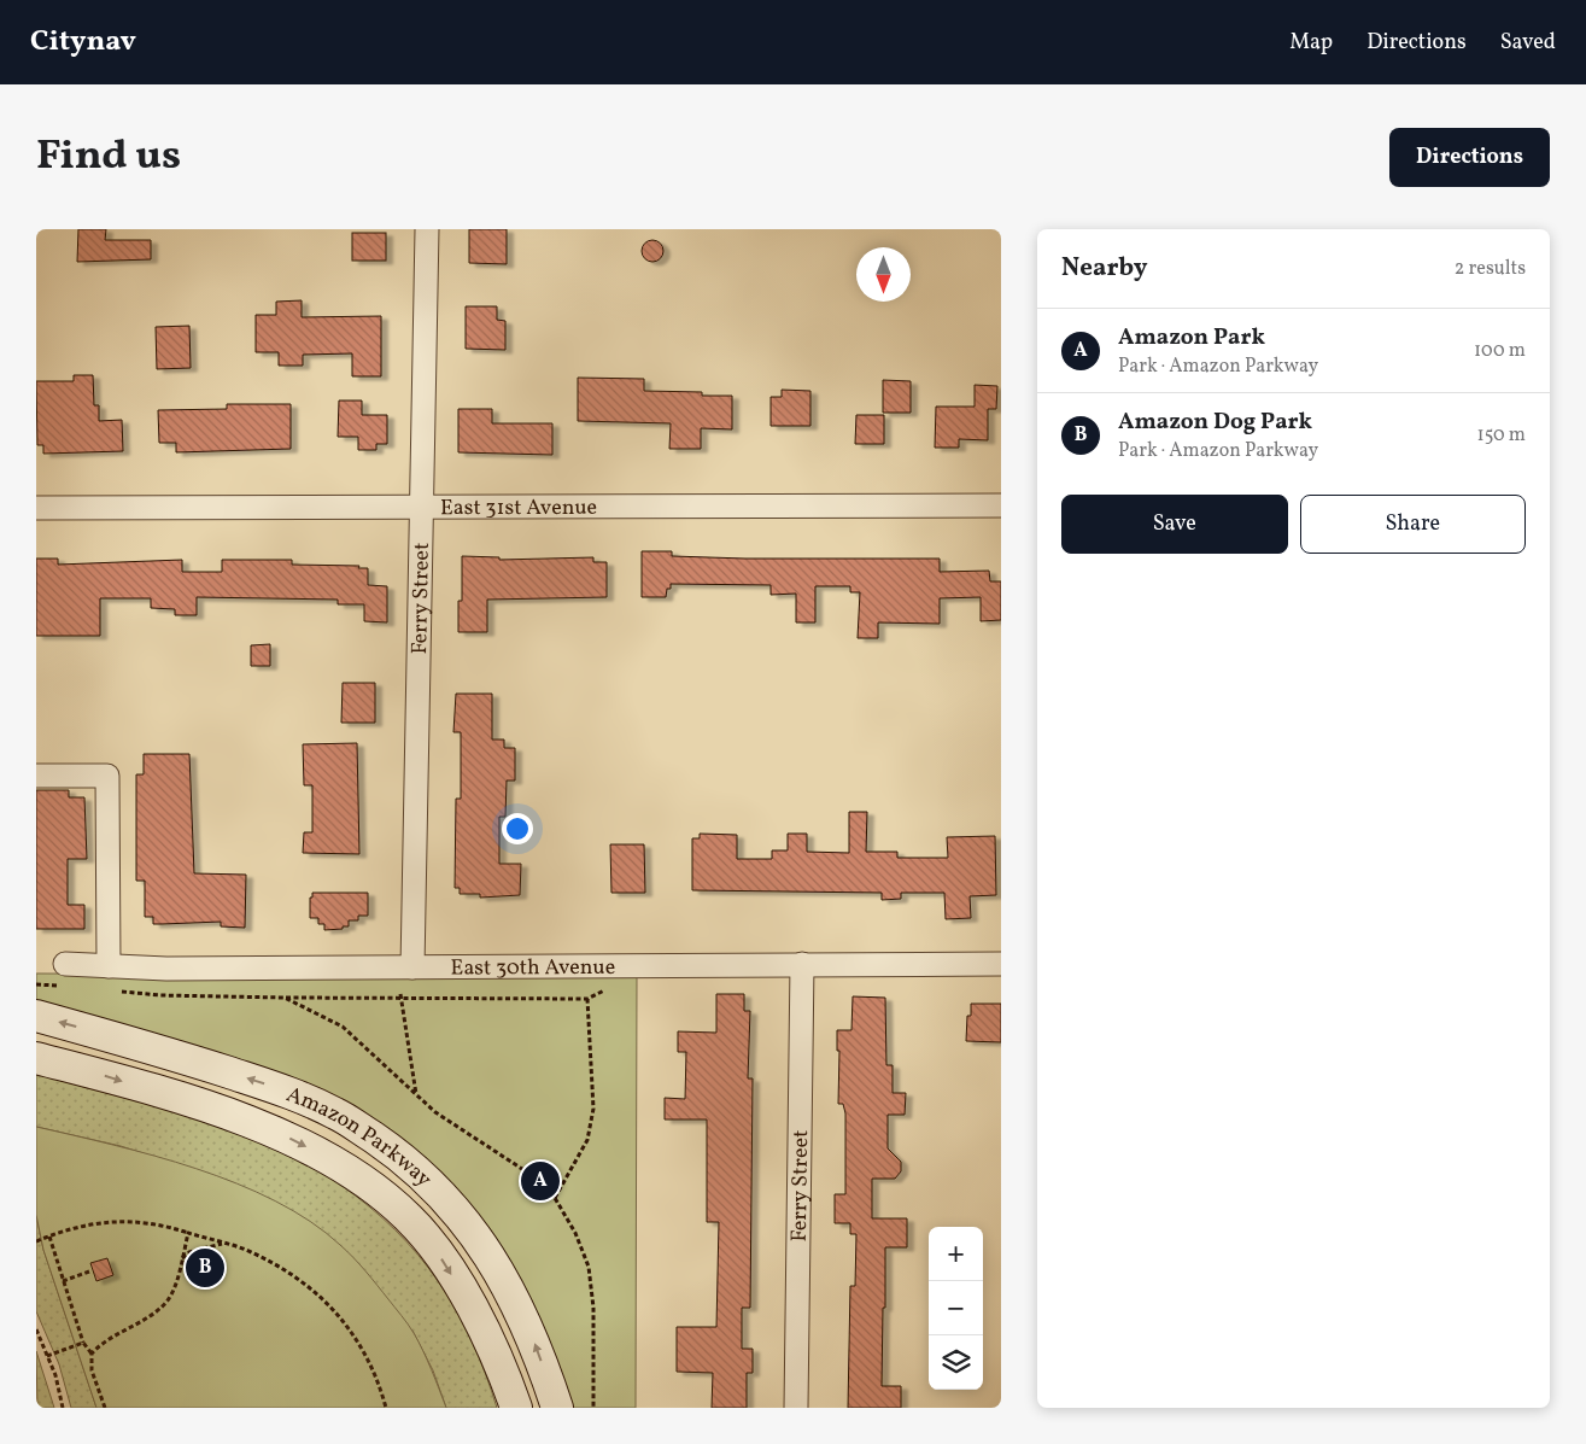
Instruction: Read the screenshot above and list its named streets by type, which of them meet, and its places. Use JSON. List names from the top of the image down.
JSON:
{
  "streets": {
    "main road": ["Amazon Parkway"],
    "street": ["East 31st Avenue", "Ferry Street", "East 30th Avenue"]
  },
  "crossings": [
    ["East 31st Avenue", "Ferry Street"],
    ["Ferry Street", "East 30th Avenue"]
  ],
  "north": "bottom",
  "page": {
    "header": "Citynav",
    "nav": ["Map", "Directions", "Saved"],
    "title": "Find us",
    "buttons": [
      "Directions",
      ["Save", "Share"]
    ],
    "heading": ["Nearby", "2 results"],
    "list": [
      {
        "mark": "A",
        "name": "Amazon Park",
        "note": "Park · Amazon Parkway",
        "value": "100 m"
      },
      {
        "mark": "B",
        "name": "Amazon Dog Park",
        "note": "Park · Amazon Parkway",
        "value": "150 m"
      }
    ],
    "pins": ["A", "B"],
    "map_buttons": ["+", "−"]
  }
}
